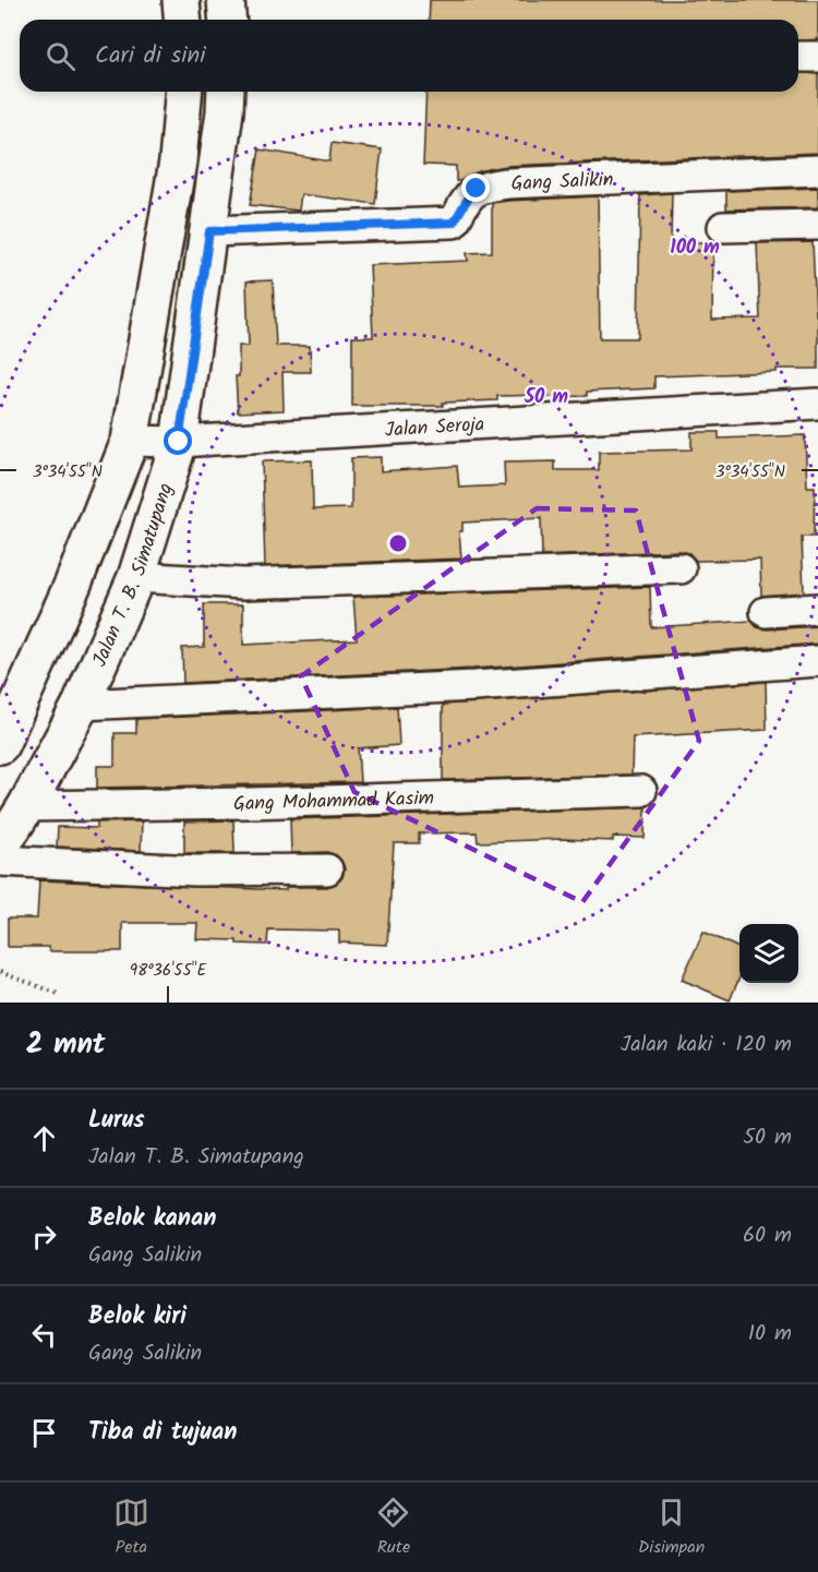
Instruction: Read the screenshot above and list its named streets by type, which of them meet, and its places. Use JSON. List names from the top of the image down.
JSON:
{
  "streets": {
    "main road": ["Jalan T. B. Simatupang"],
    "street": ["Gang Salikin", "Jalan Seroja", "Gang Mohammad Kasim"]
  },
  "crossings": [
    ["Gang Salikin", "Jalan T. B. Simatupang"],
    ["Jalan Seroja", "Jalan T. B. Simatupang"],
    ["Jalan T. B. Simatupang", "Gang Mohammad Kasim"]
  ],
  "page": {
    "search": "Cari di sini",
    "heading": ["2 mnt", "Jalan kaki · 120 m"],
    "list": [
      ["Lurus", "Jalan T. B. Simatupang", "50 m"],
      ["Belok kanan", "Gang Salikin", "60 m"],
      ["Belok kiri", "Gang Salikin", "10 m"],
      "Tiba di tujuan"
    ],
    "nav": ["Peta", "Rute", "Disimpan"]
  },
  "coordinates": ["3°34'55\"N", "98°36'55\"E"],
  "rings": ["100 m", "50 m"]
}
